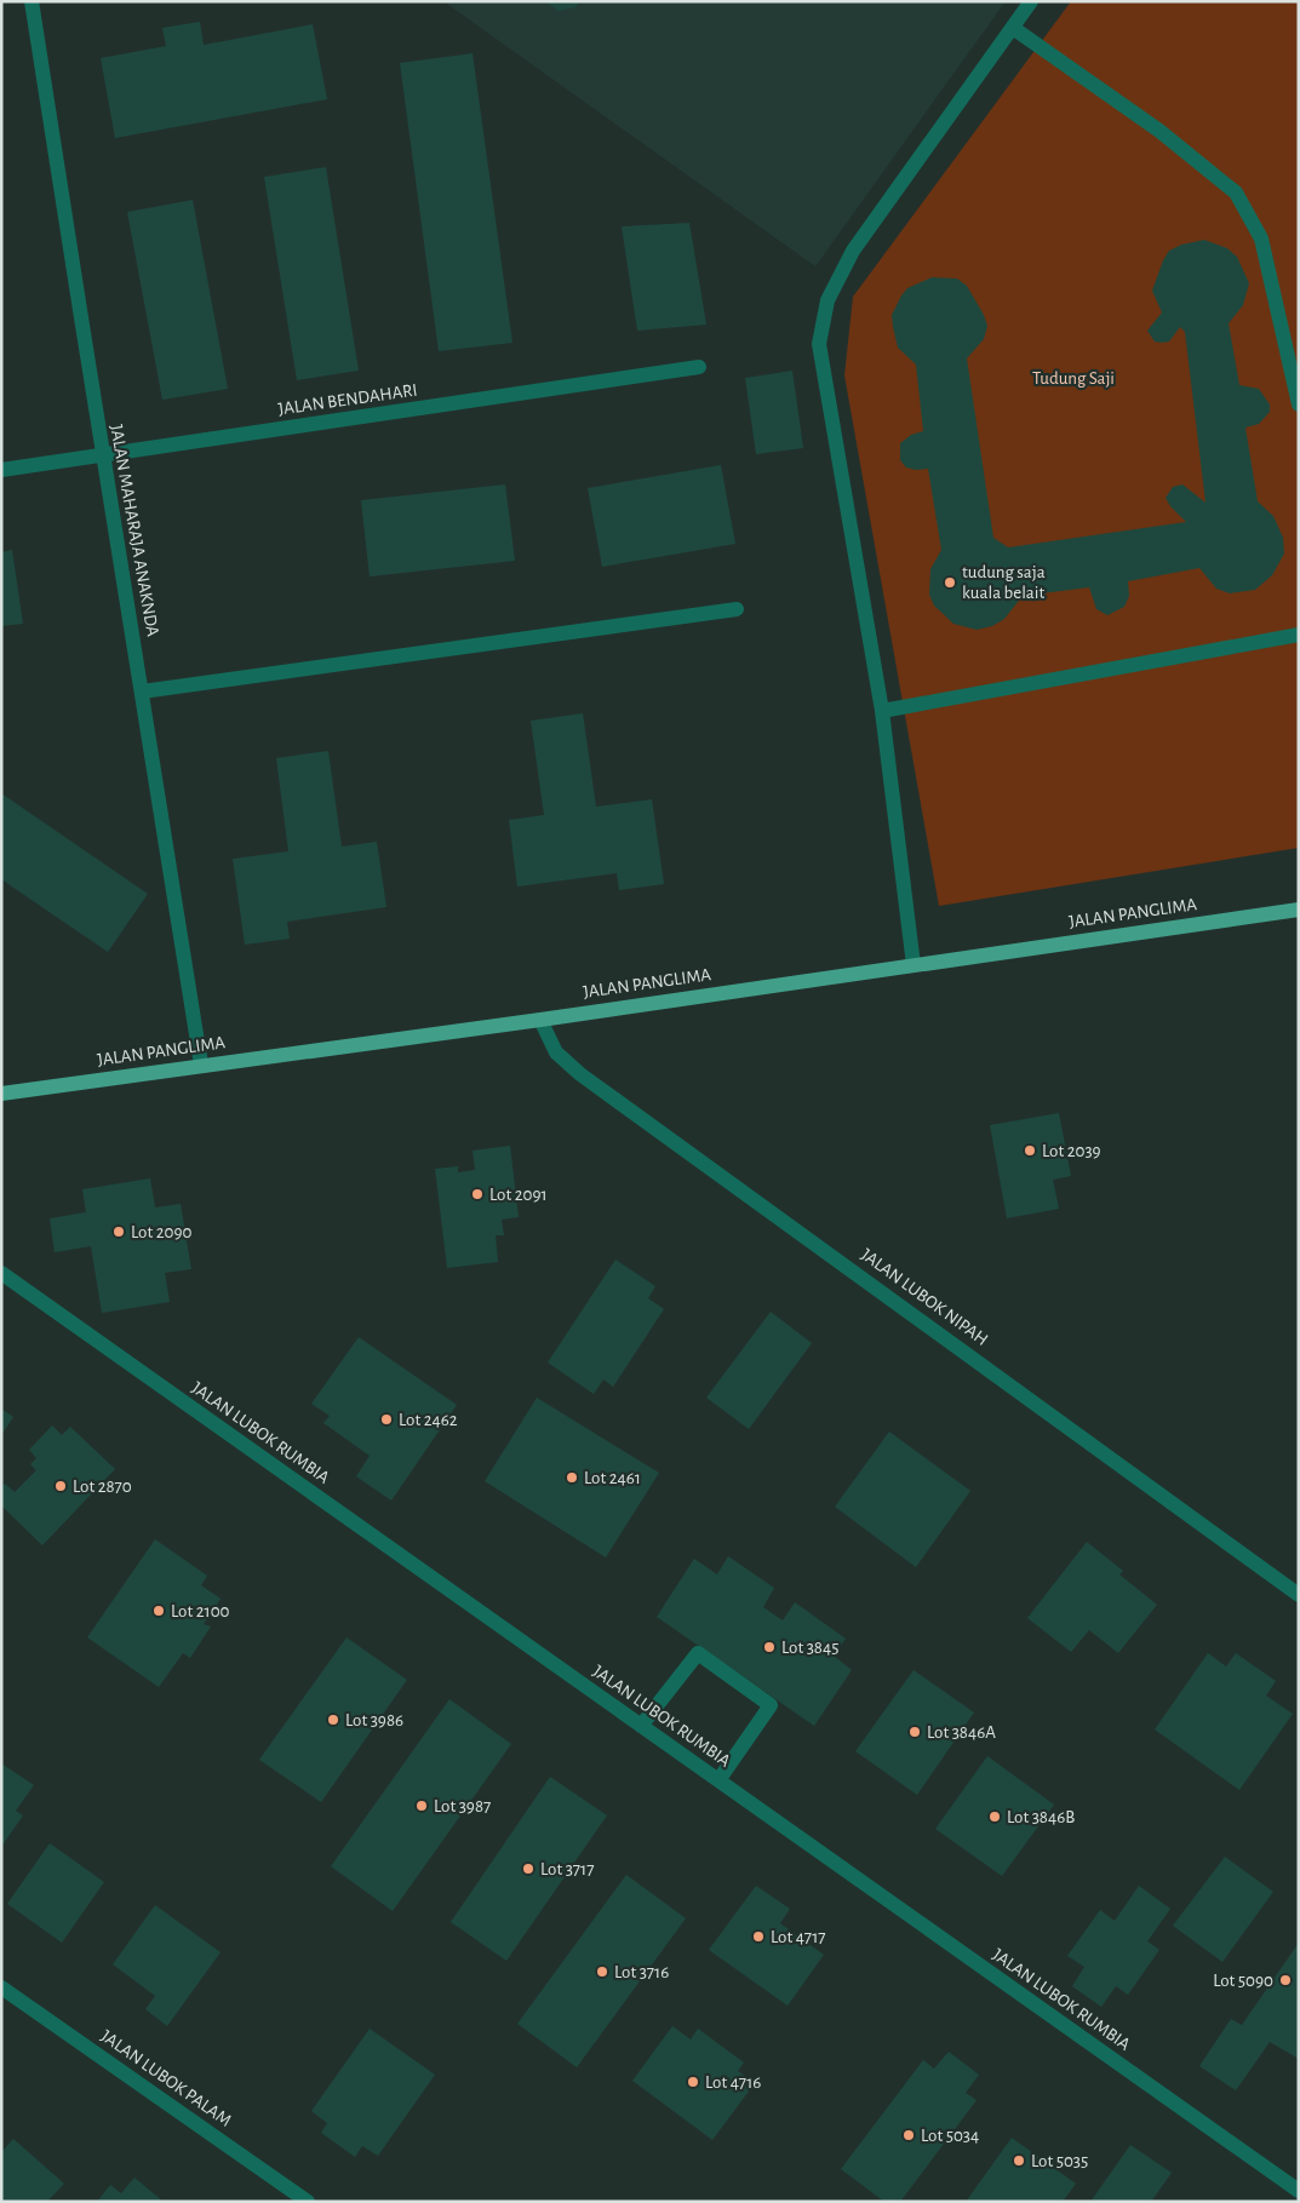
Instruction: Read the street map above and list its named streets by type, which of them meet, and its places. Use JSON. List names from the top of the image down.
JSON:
{
  "streets": {
    "main road": ["JALAN PANGLIMA"],
    "street": [
      "JALAN BENDAHARI",
      "JALAN MAHARAJA ANAKNDA",
      "JALAN LUBOK NIPAH",
      "JALAN LUBOK RUMBIA",
      "JALAN LUBOK PALAM"
    ]
  },
  "crossings": [
    ["JALAN BENDAHARI", "JALAN MAHARAJA ANAKNDA"],
    ["JALAN MAHARAJA ANAKNDA", "JALAN PANGLIMA"],
    ["JALAN PANGLIMA", "JALAN LUBOK NIPAH"]
  ],
  "parks": ["Tudung Saji"],
  "places": [
    "tudung saja kuala belait",
    "Lot 2039",
    "Lot 2091",
    "Lot 2090",
    "Lot 2462",
    "Lot 2461",
    "Lot 2870",
    "Lot 2100",
    "Lot 3845",
    "Lot 3986",
    "Lot 3846A",
    "Lot 3987",
    "Lot 3846B",
    "Lot 3717",
    "Lot 4717",
    "Lot 3716",
    "Lot 5090",
    "Lot 4716",
    "Lot 5034",
    "Lot 5035"
  ]
}
